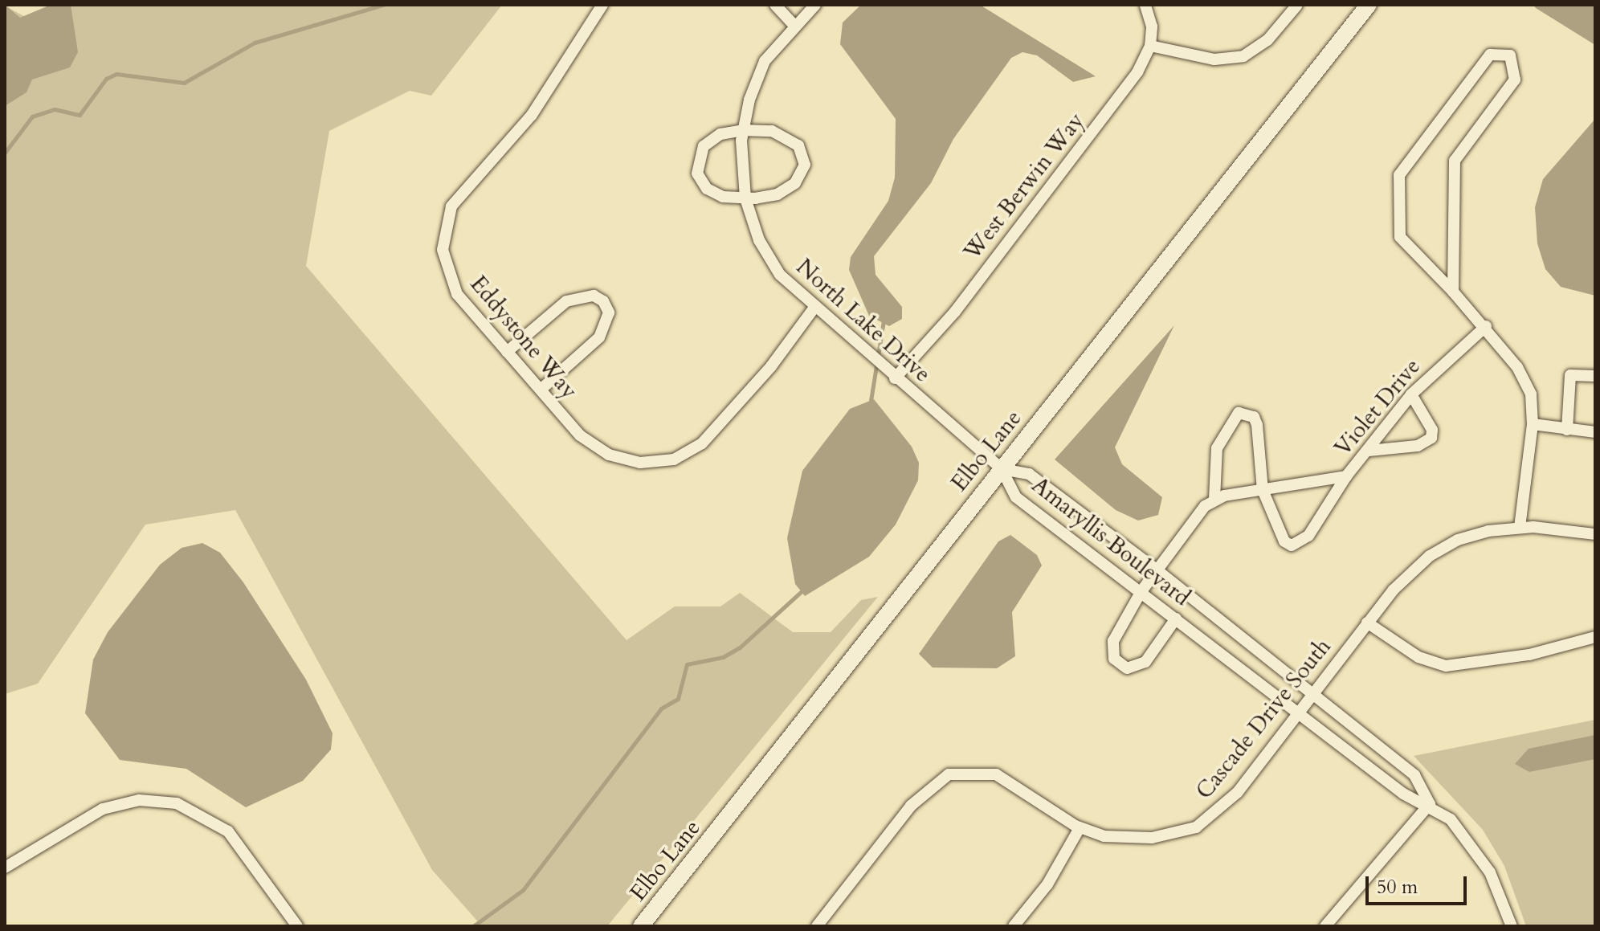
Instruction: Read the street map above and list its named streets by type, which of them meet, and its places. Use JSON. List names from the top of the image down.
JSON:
{
  "streets": {
    "street": [
      "West Berwin Way",
      "North Lake Drive",
      "Eddystone Way",
      "Violet Drive",
      "Elbo Lane",
      "Amaryllis Boulevard",
      "Cascade Drive South"
    ]
  },
  "crossings": [
    ["West Berwin Way", "North Lake Drive"],
    ["North Lake Drive", "Eddystone Way"],
    ["North Lake Drive", "Elbo Lane"],
    ["North Lake Drive", "Amaryllis Boulevard"],
    ["Elbo Lane", "Amaryllis Boulevard"],
    ["Amaryllis Boulevard", "Cascade Drive South"]
  ],
  "scale_bar": "50 m"
}
